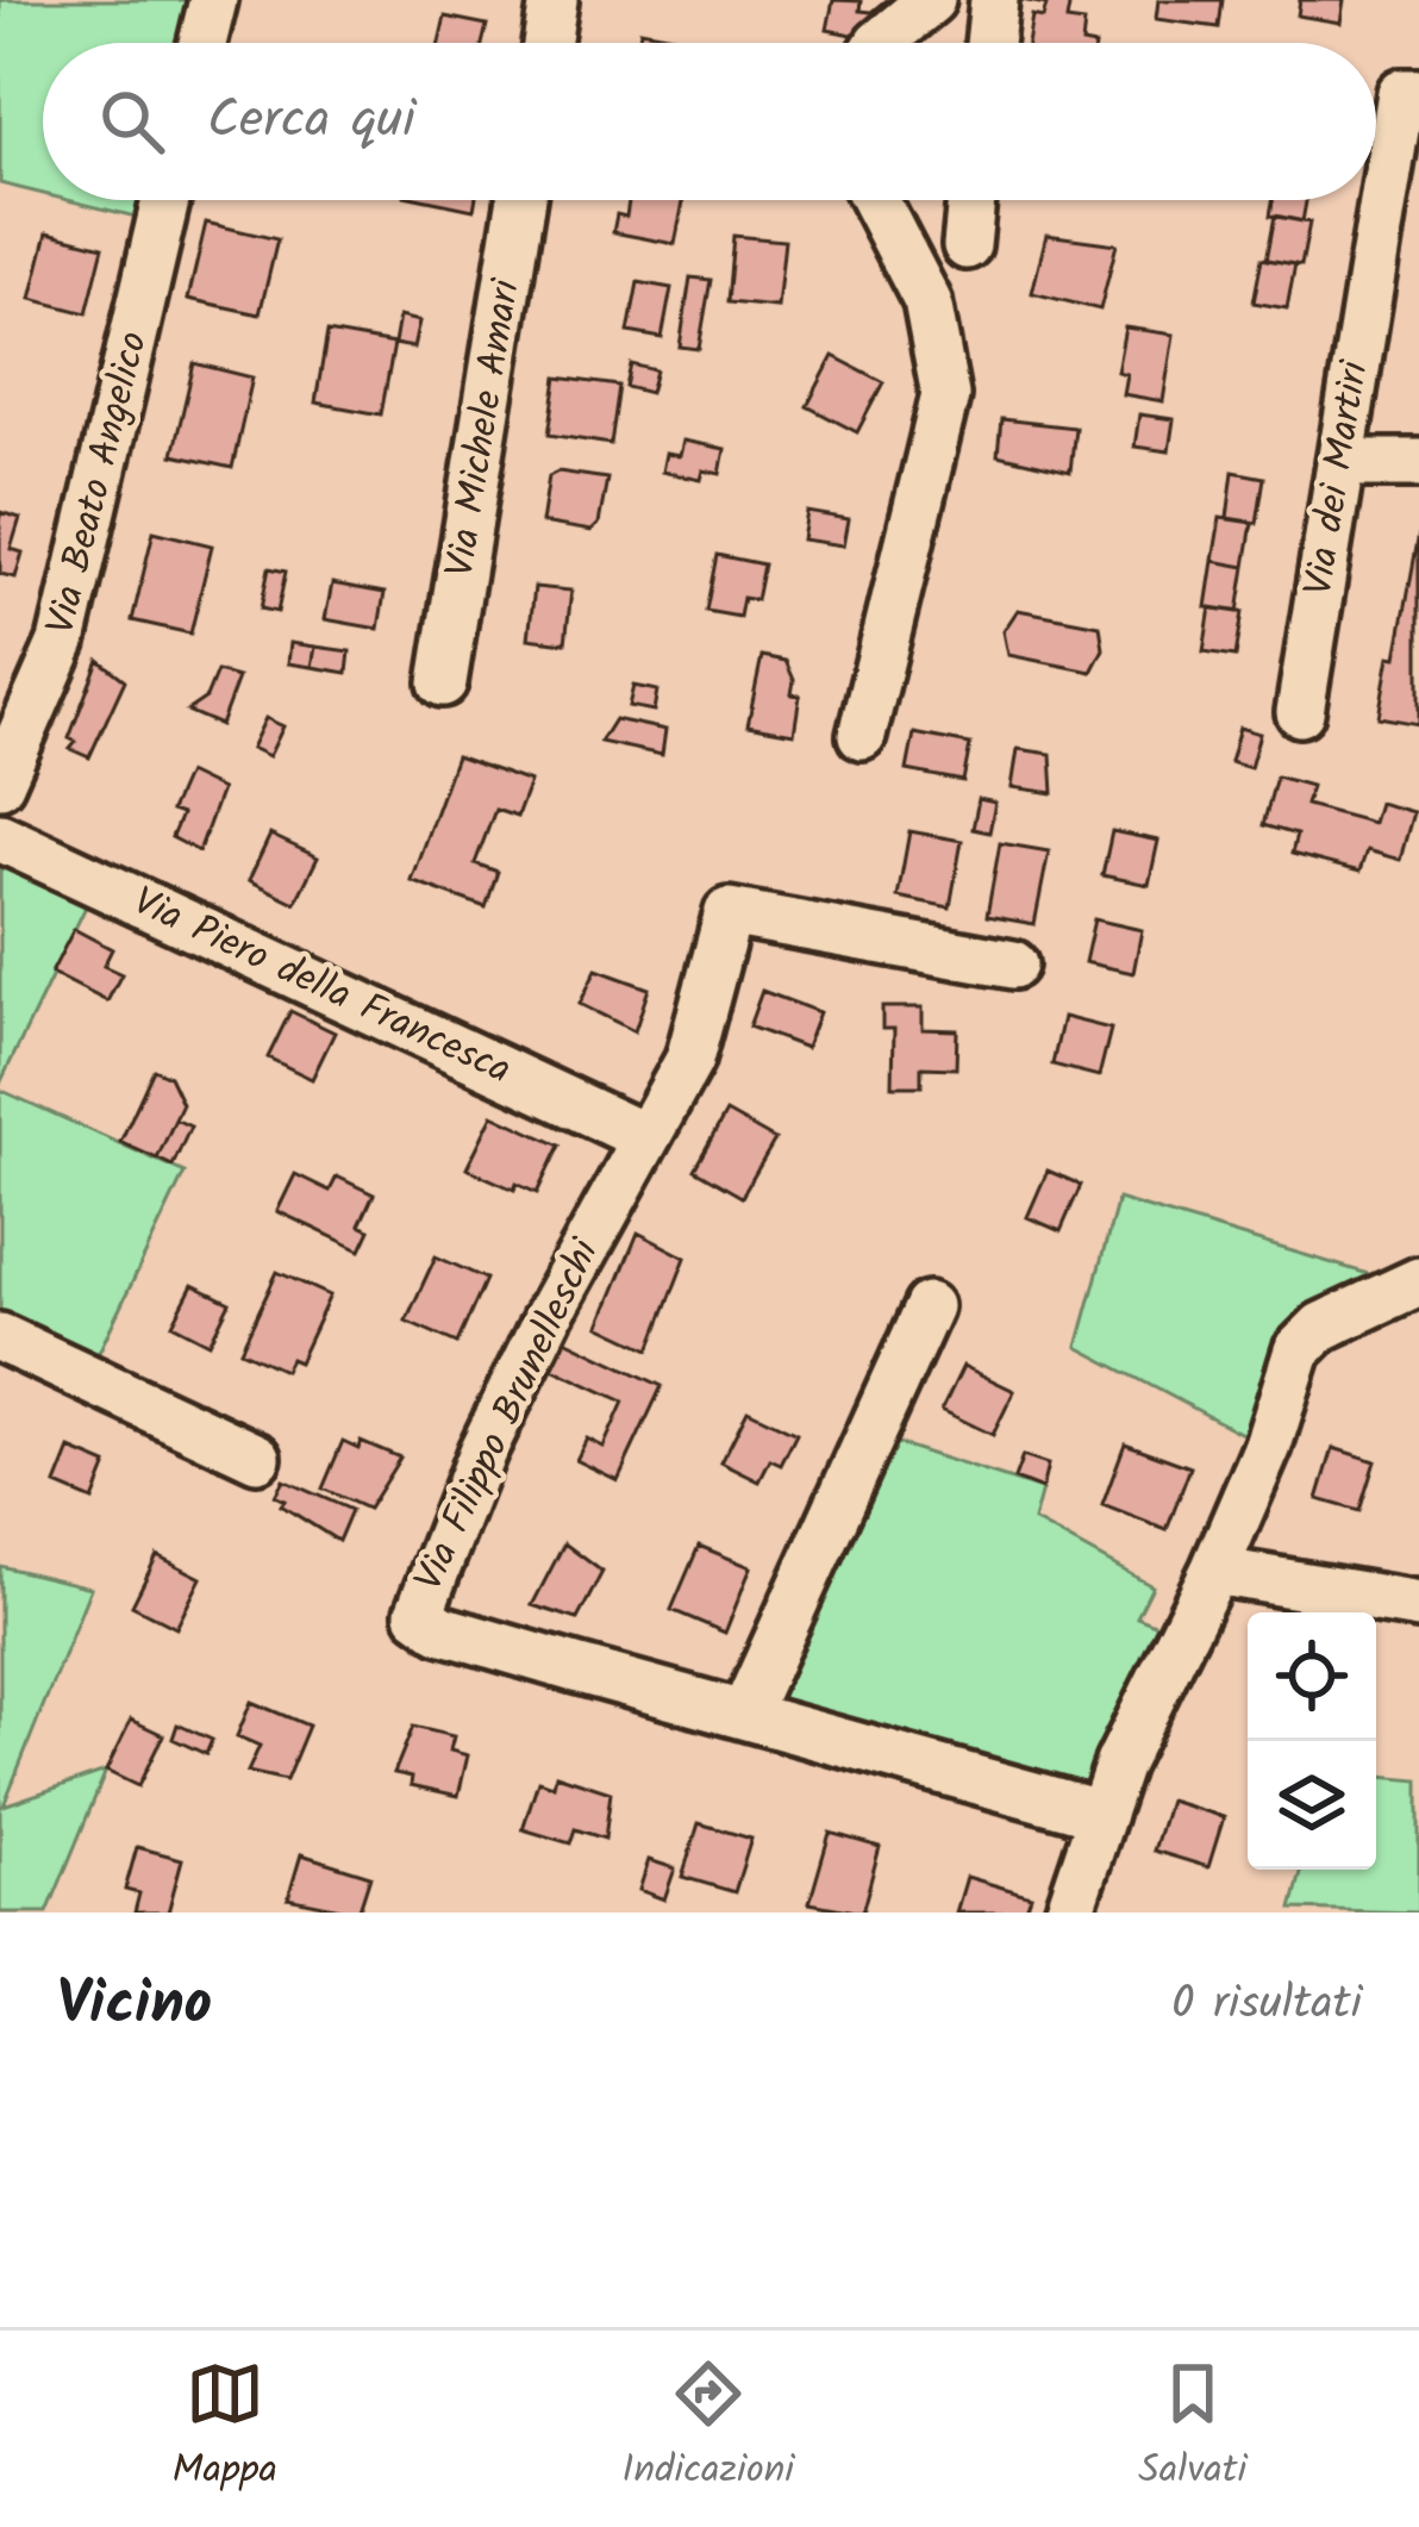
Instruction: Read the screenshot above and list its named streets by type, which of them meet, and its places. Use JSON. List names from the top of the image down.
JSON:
{
  "streets": {
    "street": [
      "Via Michele Amari",
      "Via dei Martiri",
      "Via Beato Angelico",
      "Via Piero della Francesca",
      "Via Filippo Brunelleschi"
    ]
  },
  "crossings": [
    ["Via Piero della Francesca", "Via Filippo Brunelleschi"]
  ],
  "page": {
    "search": "Cerca qui",
    "heading": ["Vicino", "0 risultati"],
    "nav": ["Mappa", "Indicazioni", "Salvati"]
  }
}
